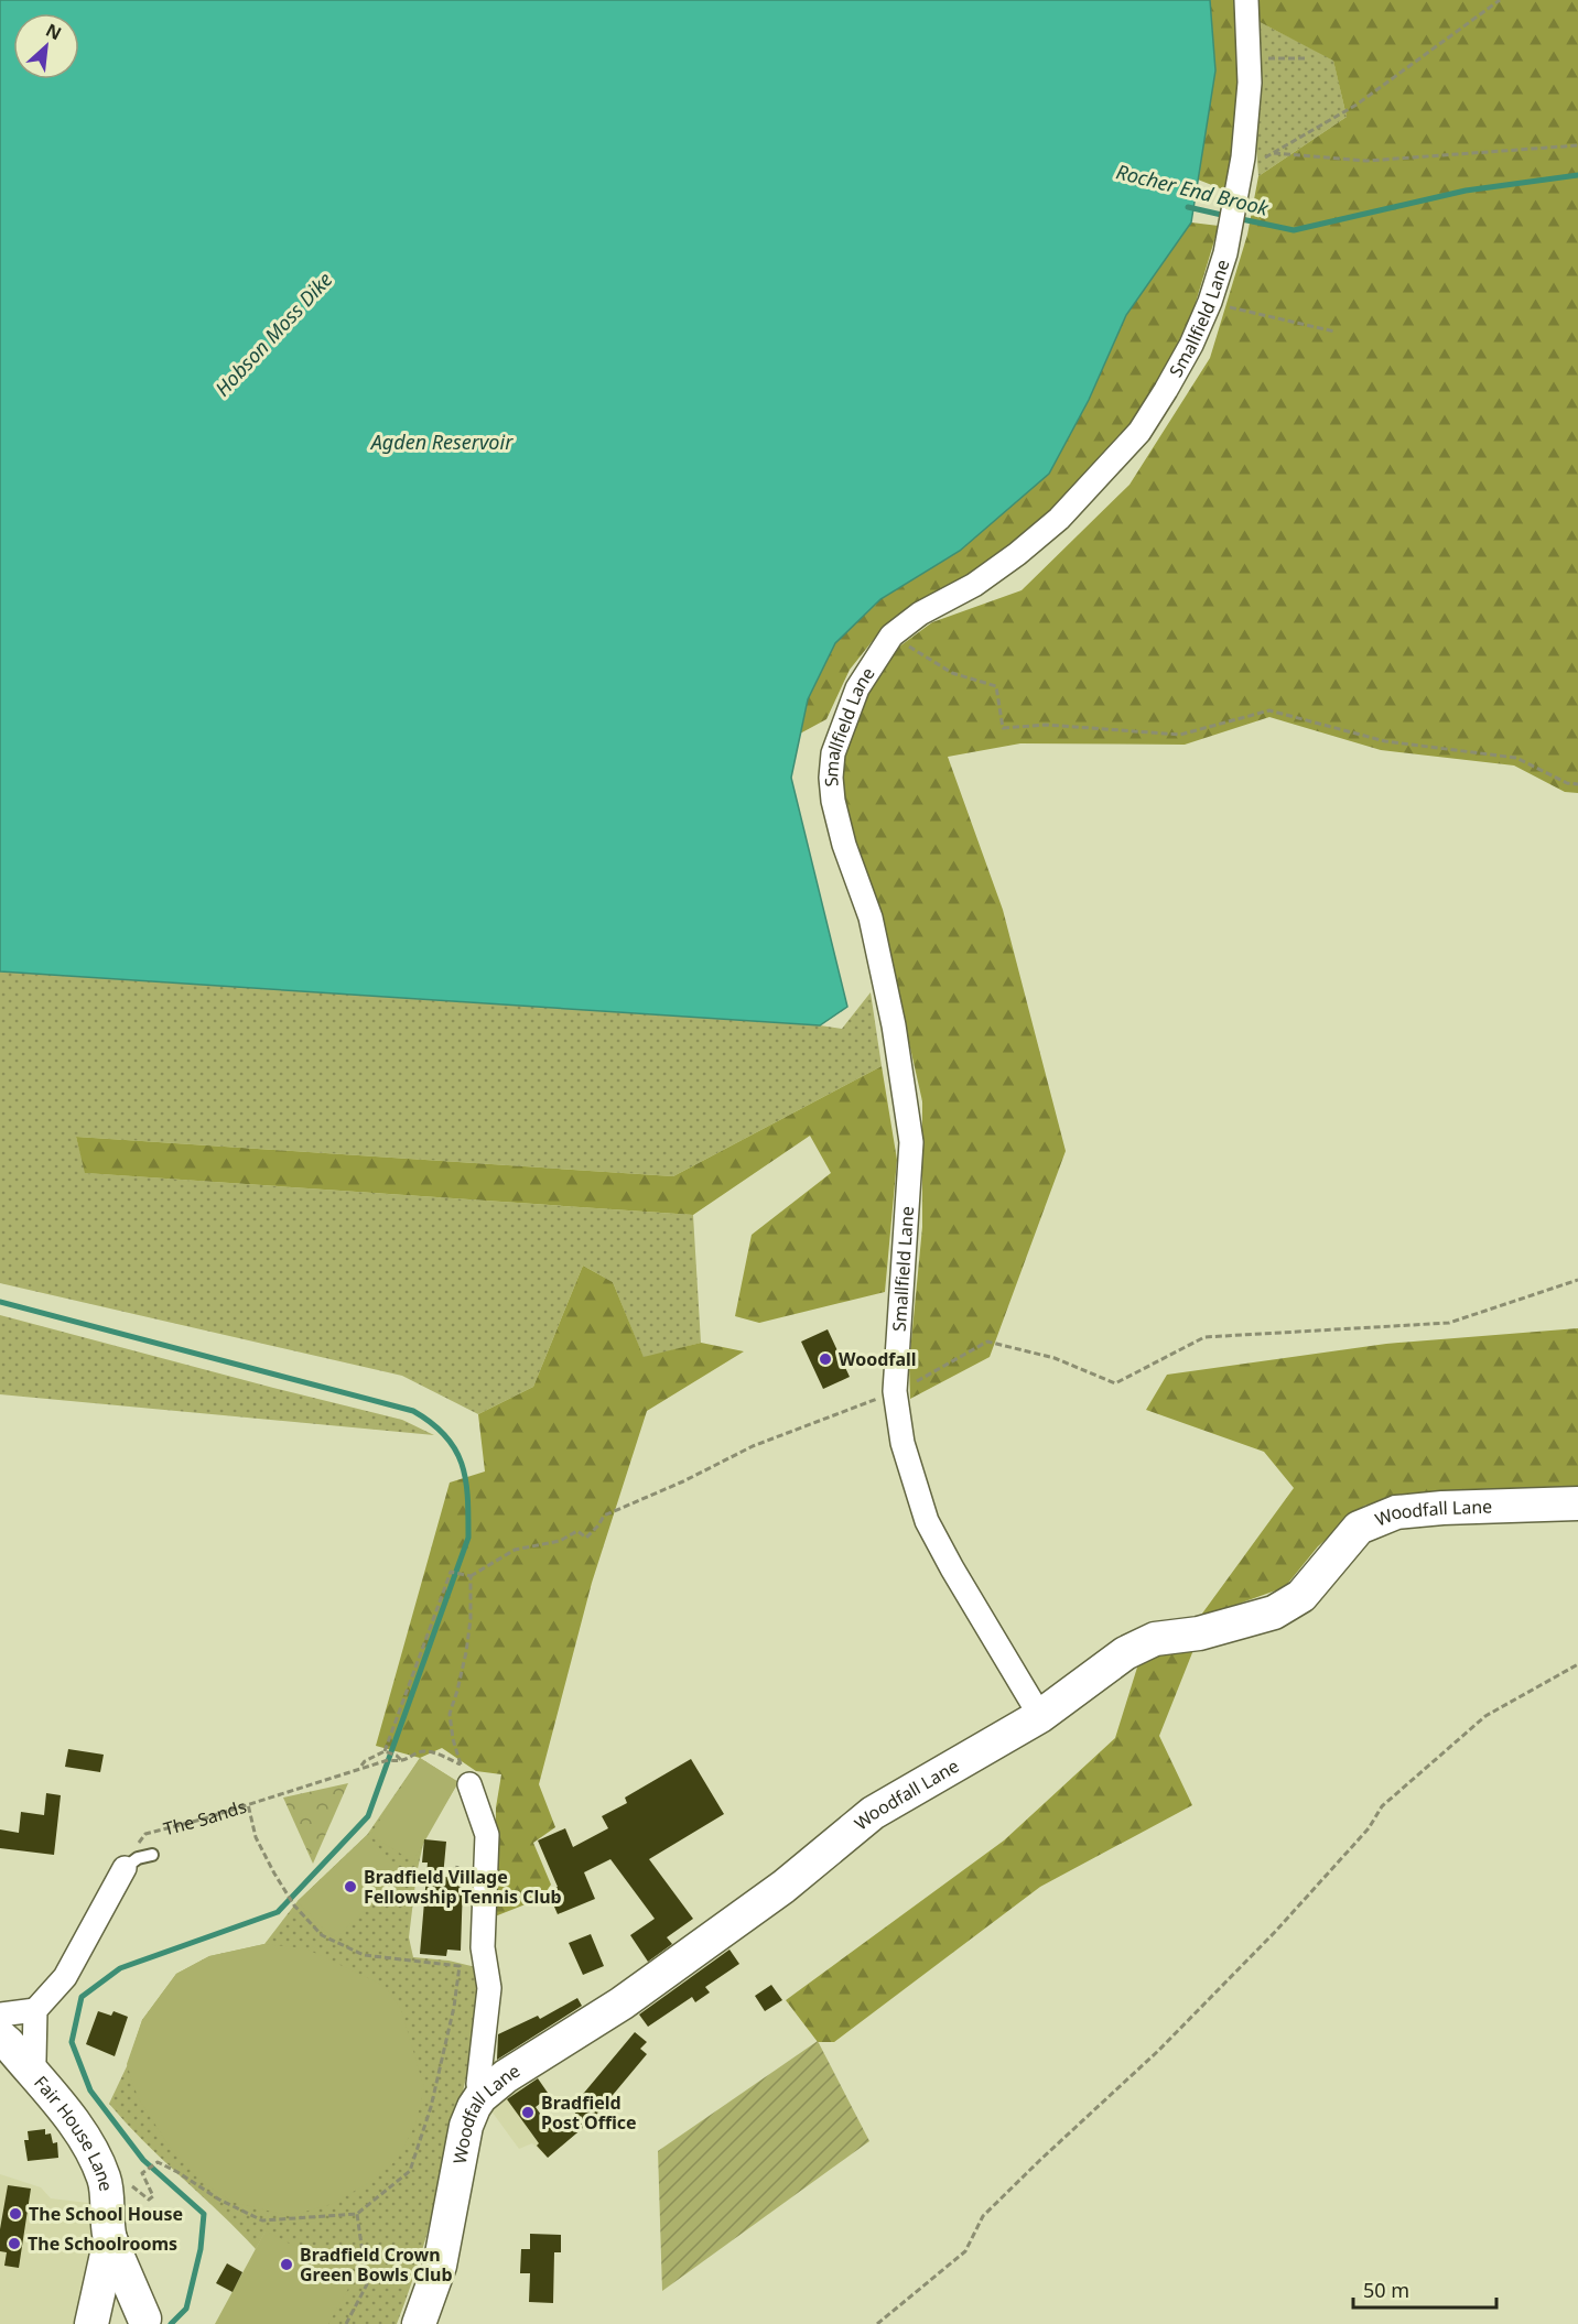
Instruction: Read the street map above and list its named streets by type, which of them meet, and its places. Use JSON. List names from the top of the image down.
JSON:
{
  "streets": {
    "street": ["Smallfield Lane", "Woodfall Lane", "Fair House Lane"],
    "path": ["The Sands"]
  },
  "crossings": [
    ["Smallfield Lane", "Woodfall Lane"]
  ],
  "water": ["Rocher End Brook", "Hobson Moss Dike", "Agden Reservoir"],
  "places": [
    "Woodfall",
    "Bradfield Village Fellowship Tennis Club",
    "Bradfield Post Office",
    "The School House",
    "The Schoolrooms",
    "Bradfield Crown Green Bowls Club"
  ],
  "scale_bar": "50 m",
  "north": "top right"
}
